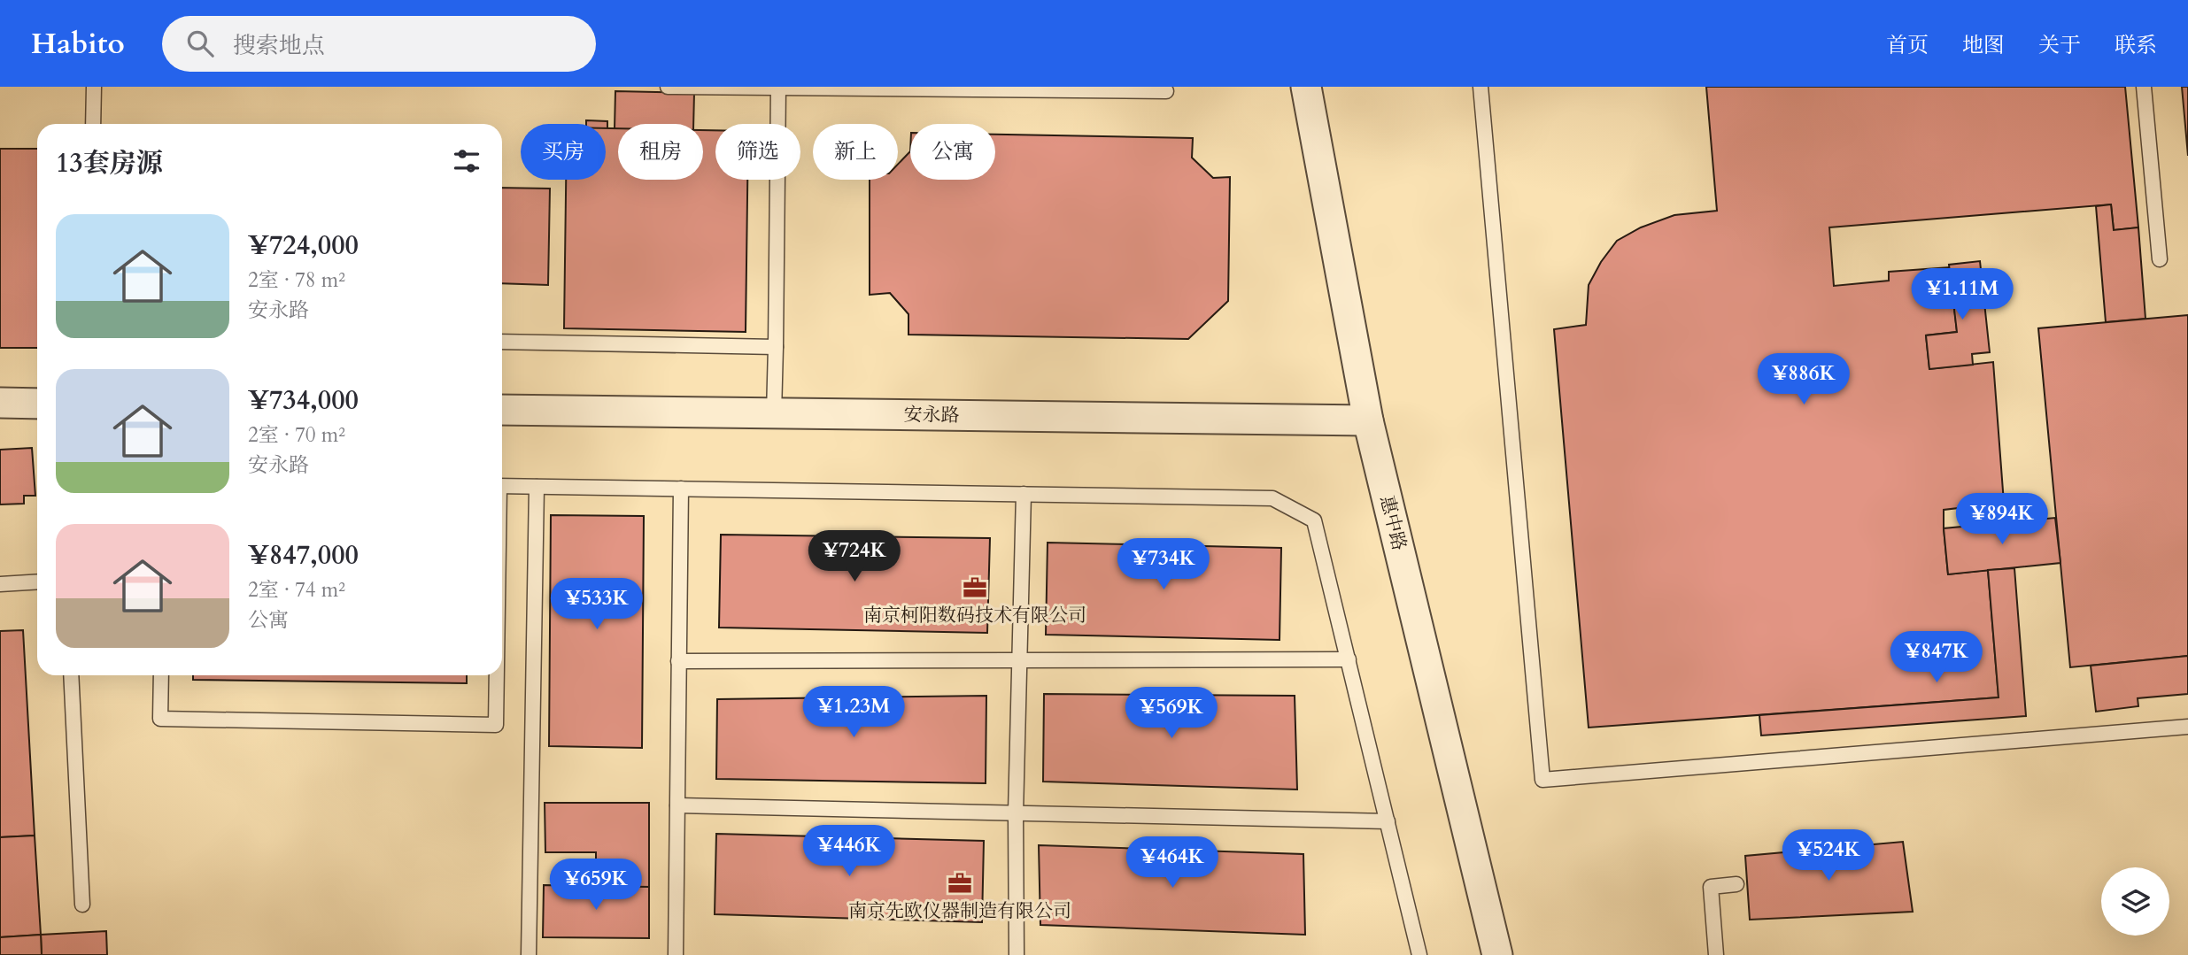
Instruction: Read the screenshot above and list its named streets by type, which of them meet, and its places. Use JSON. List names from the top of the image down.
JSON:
{
  "streets": {
    "street": ["安永路", "惠中路"]
  },
  "crossings": [
    ["安永路", "惠中路"]
  ],
  "places": {
    "office": ["南京柯阳数码技术有限公司", "南京先欧仪器制造有限公司"]
  },
  "page": {
    "header": "Habito",
    "search": "搜索地点",
    "nav": [
      "首页",
      "地图",
      "关于",
      "联系"
    ],
    "chip": [
      "买房",
      "租房",
      "筛选",
      "新上",
      "公寓"
    ],
    "heading": "13套房源",
    "list": [
      {
        "name": "¥724,000",
        "note": "2室 · 78 m² · 安永路"
      },
      {
        "name": "¥734,000",
        "note": "2室 · 70 m² · 安永路"
      },
      {
        "name": "¥847,000",
        "note": "2室 · 74 m² · 公寓"
      }
    ],
    "price": [
      "¥1.11M",
      "¥886K",
      "¥894K",
      "¥724K",
      "¥734K",
      "¥533K",
      "¥847K",
      "¥1.23M",
      "¥569K",
      "¥446K",
      "¥524K",
      "¥464K",
      "¥659K"
    ]
  }
}
